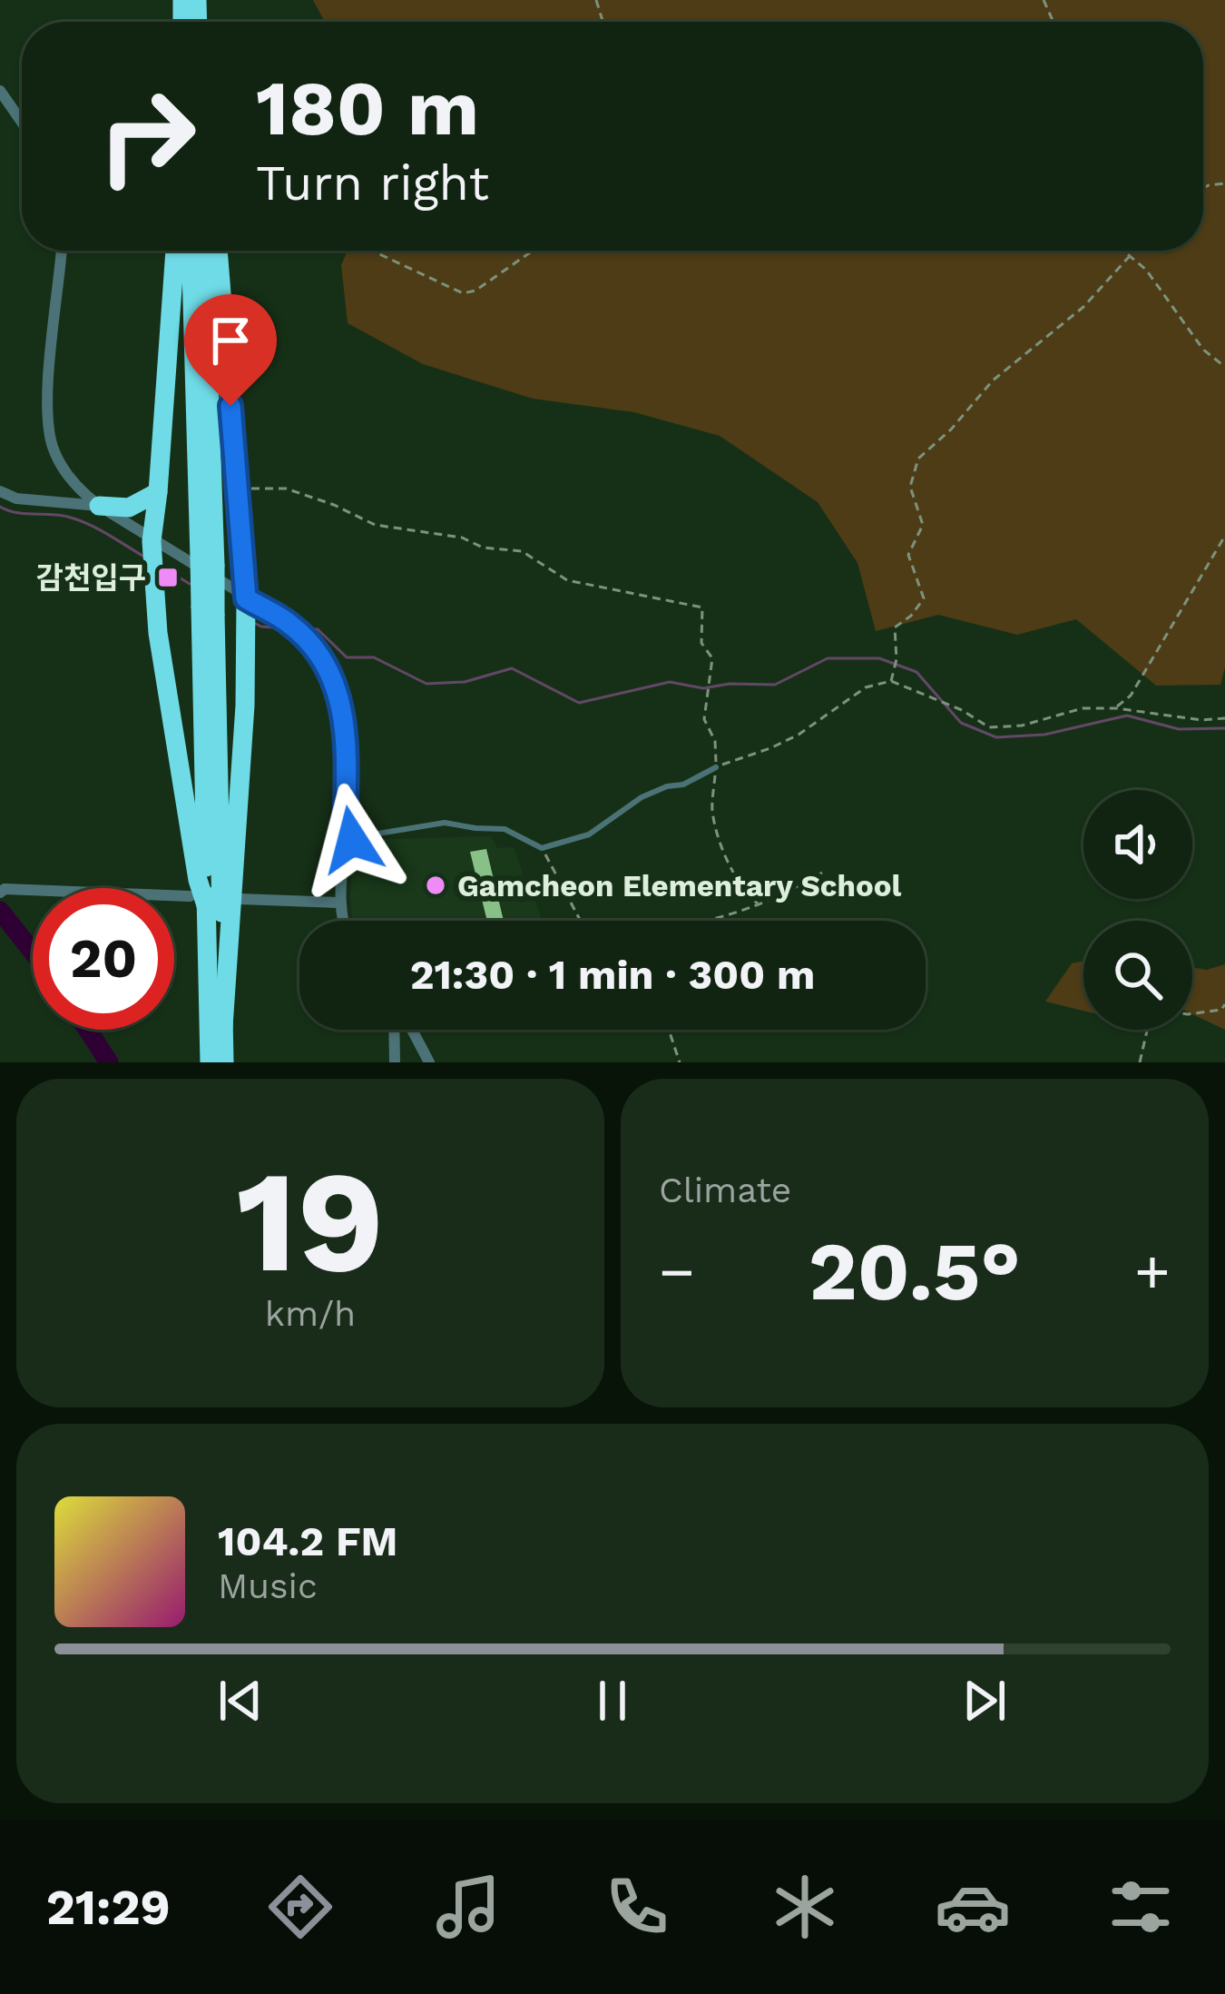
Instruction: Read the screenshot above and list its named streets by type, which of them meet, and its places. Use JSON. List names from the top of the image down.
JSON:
{
  "places": {
    "transit": ["감천입구"],
    "other": ["Gamcheon Elementary School"]
  },
  "page": {
    "turn": ["180 m", "Turn right"],
    "limit": "20",
    "trip": "21:30 · 1 min · 300 m",
    "tile": [
      ["19", "km/h"],
      "Climate"
    ],
    "heat": ["−", "20.5°", "+"],
    "song": ["104.2 FM", "Music"],
    "tabs": "21:29"
  }
}
